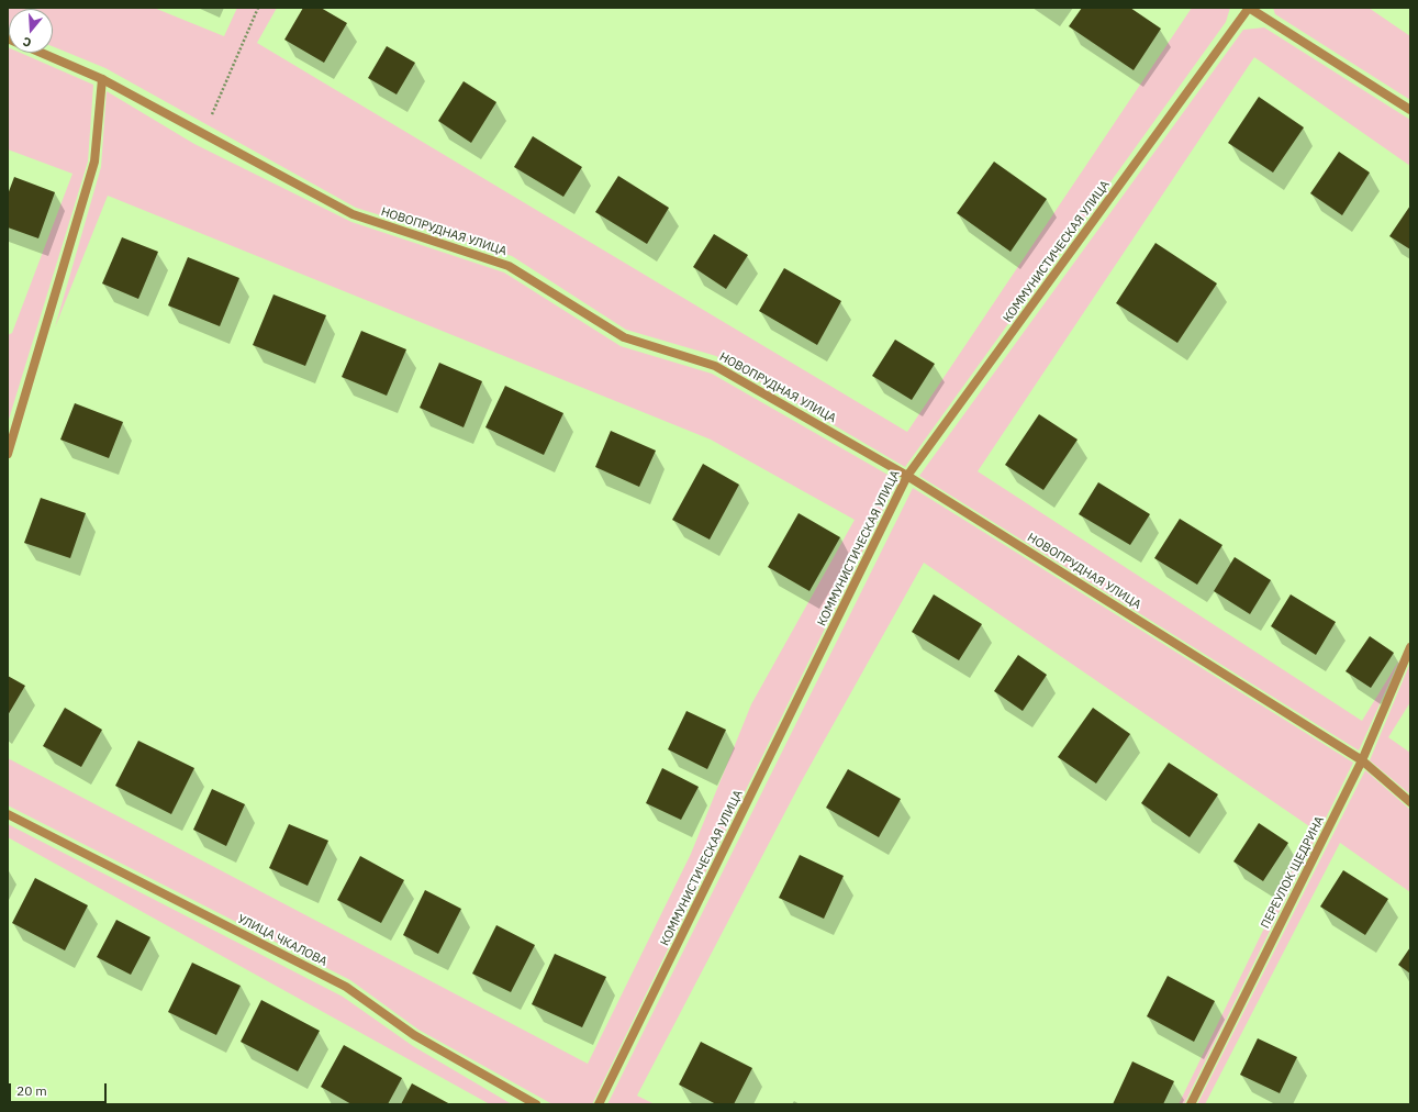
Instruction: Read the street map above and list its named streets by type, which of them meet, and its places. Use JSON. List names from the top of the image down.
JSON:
{
  "streets": {
    "street": [
      "НОВОПРУДНАЯ УЛИЦА",
      "КОММУНИСТИЧЕСКАЯ УЛИЦА",
      "ПЕРЕУЛОК ЩЕДРИНА",
      "УЛИЦА ЧКАЛОВА"
    ]
  },
  "crossings": [
    ["НОВОПРУДНАЯ УЛИЦА", "КОММУНИСТИЧЕСКАЯ УЛИЦА"],
    ["НОВОПРУДНАЯ УЛИЦА", "ПЕРЕУЛОК ЩЕДРИНА"]
  ],
  "scale_bar": "20 m",
  "north": "bottom"
}
